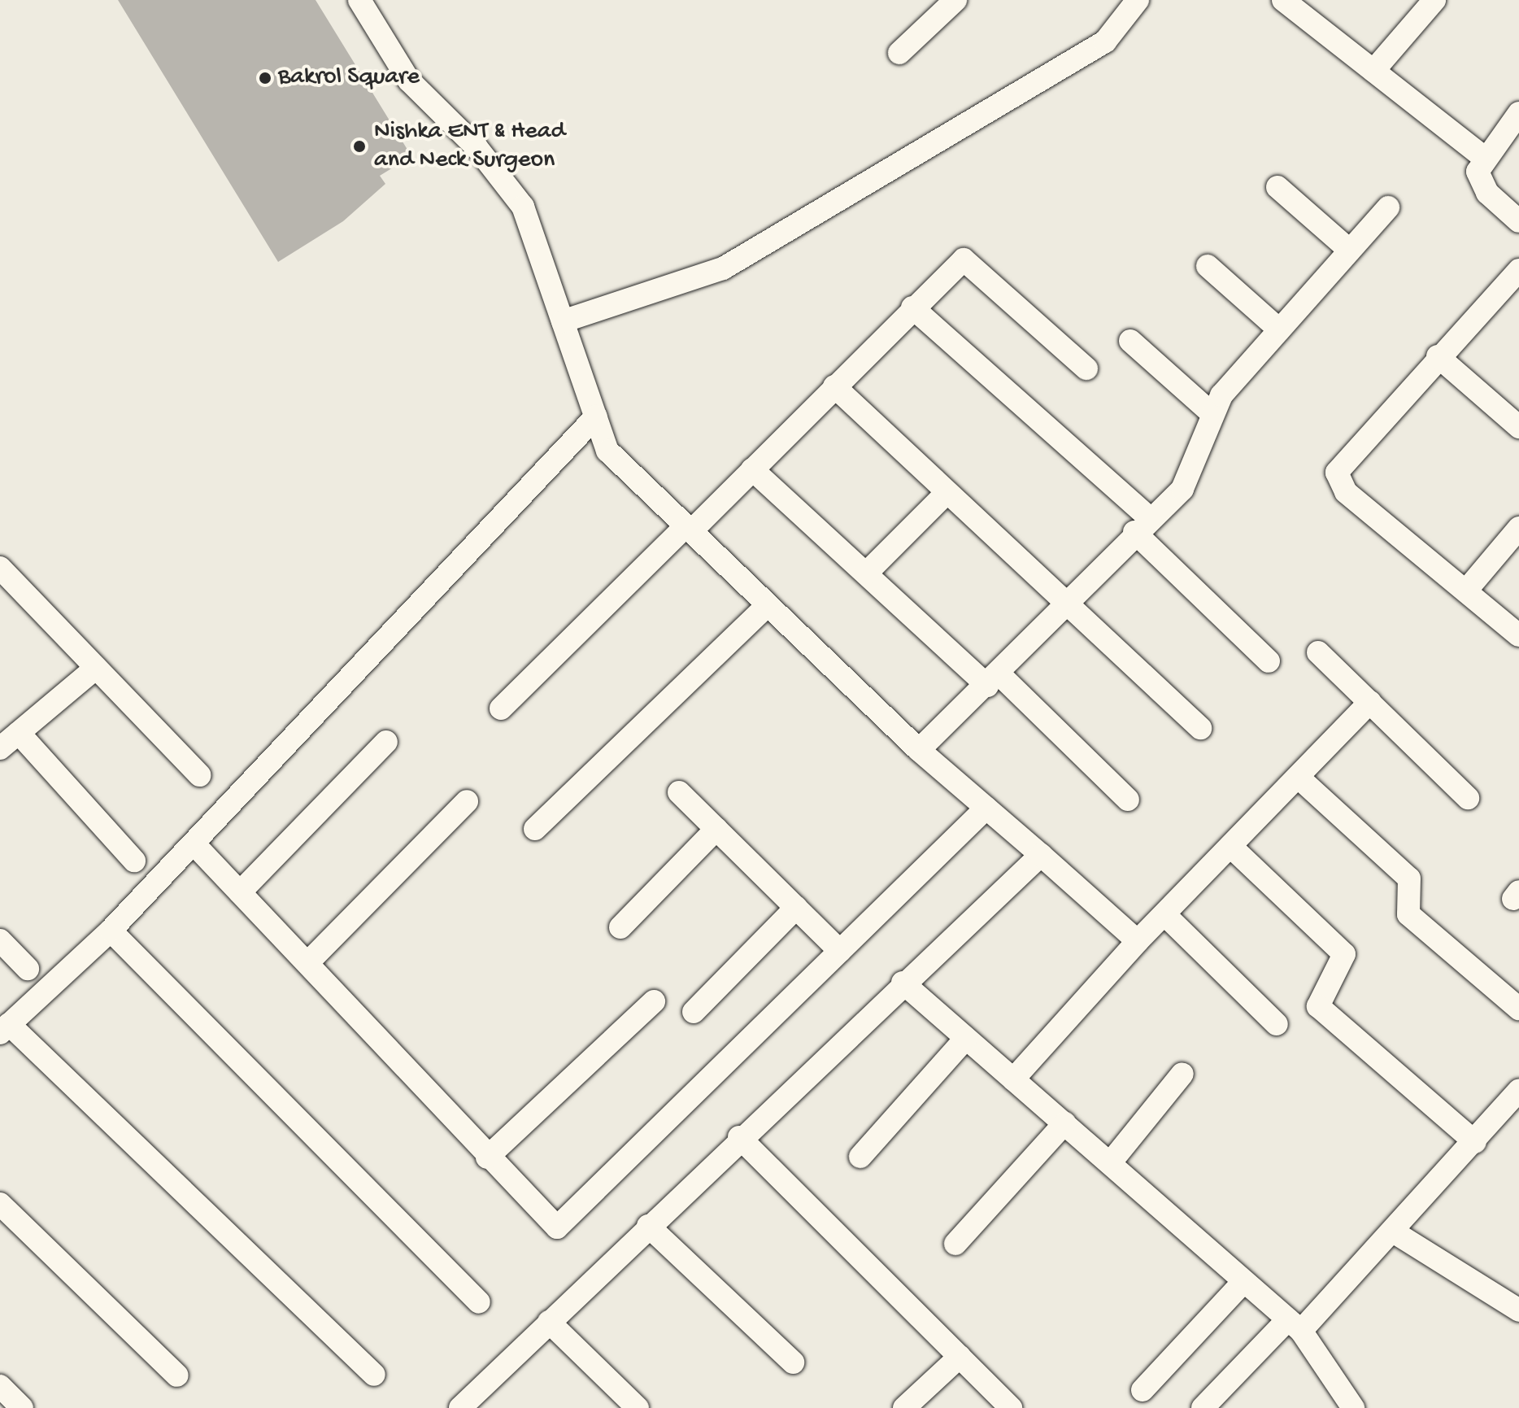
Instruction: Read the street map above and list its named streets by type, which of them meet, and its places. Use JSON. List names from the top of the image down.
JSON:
{
  "places": ["Bakrol Square", "Nishka ENT & Head and Neck Surgeon"]
}
